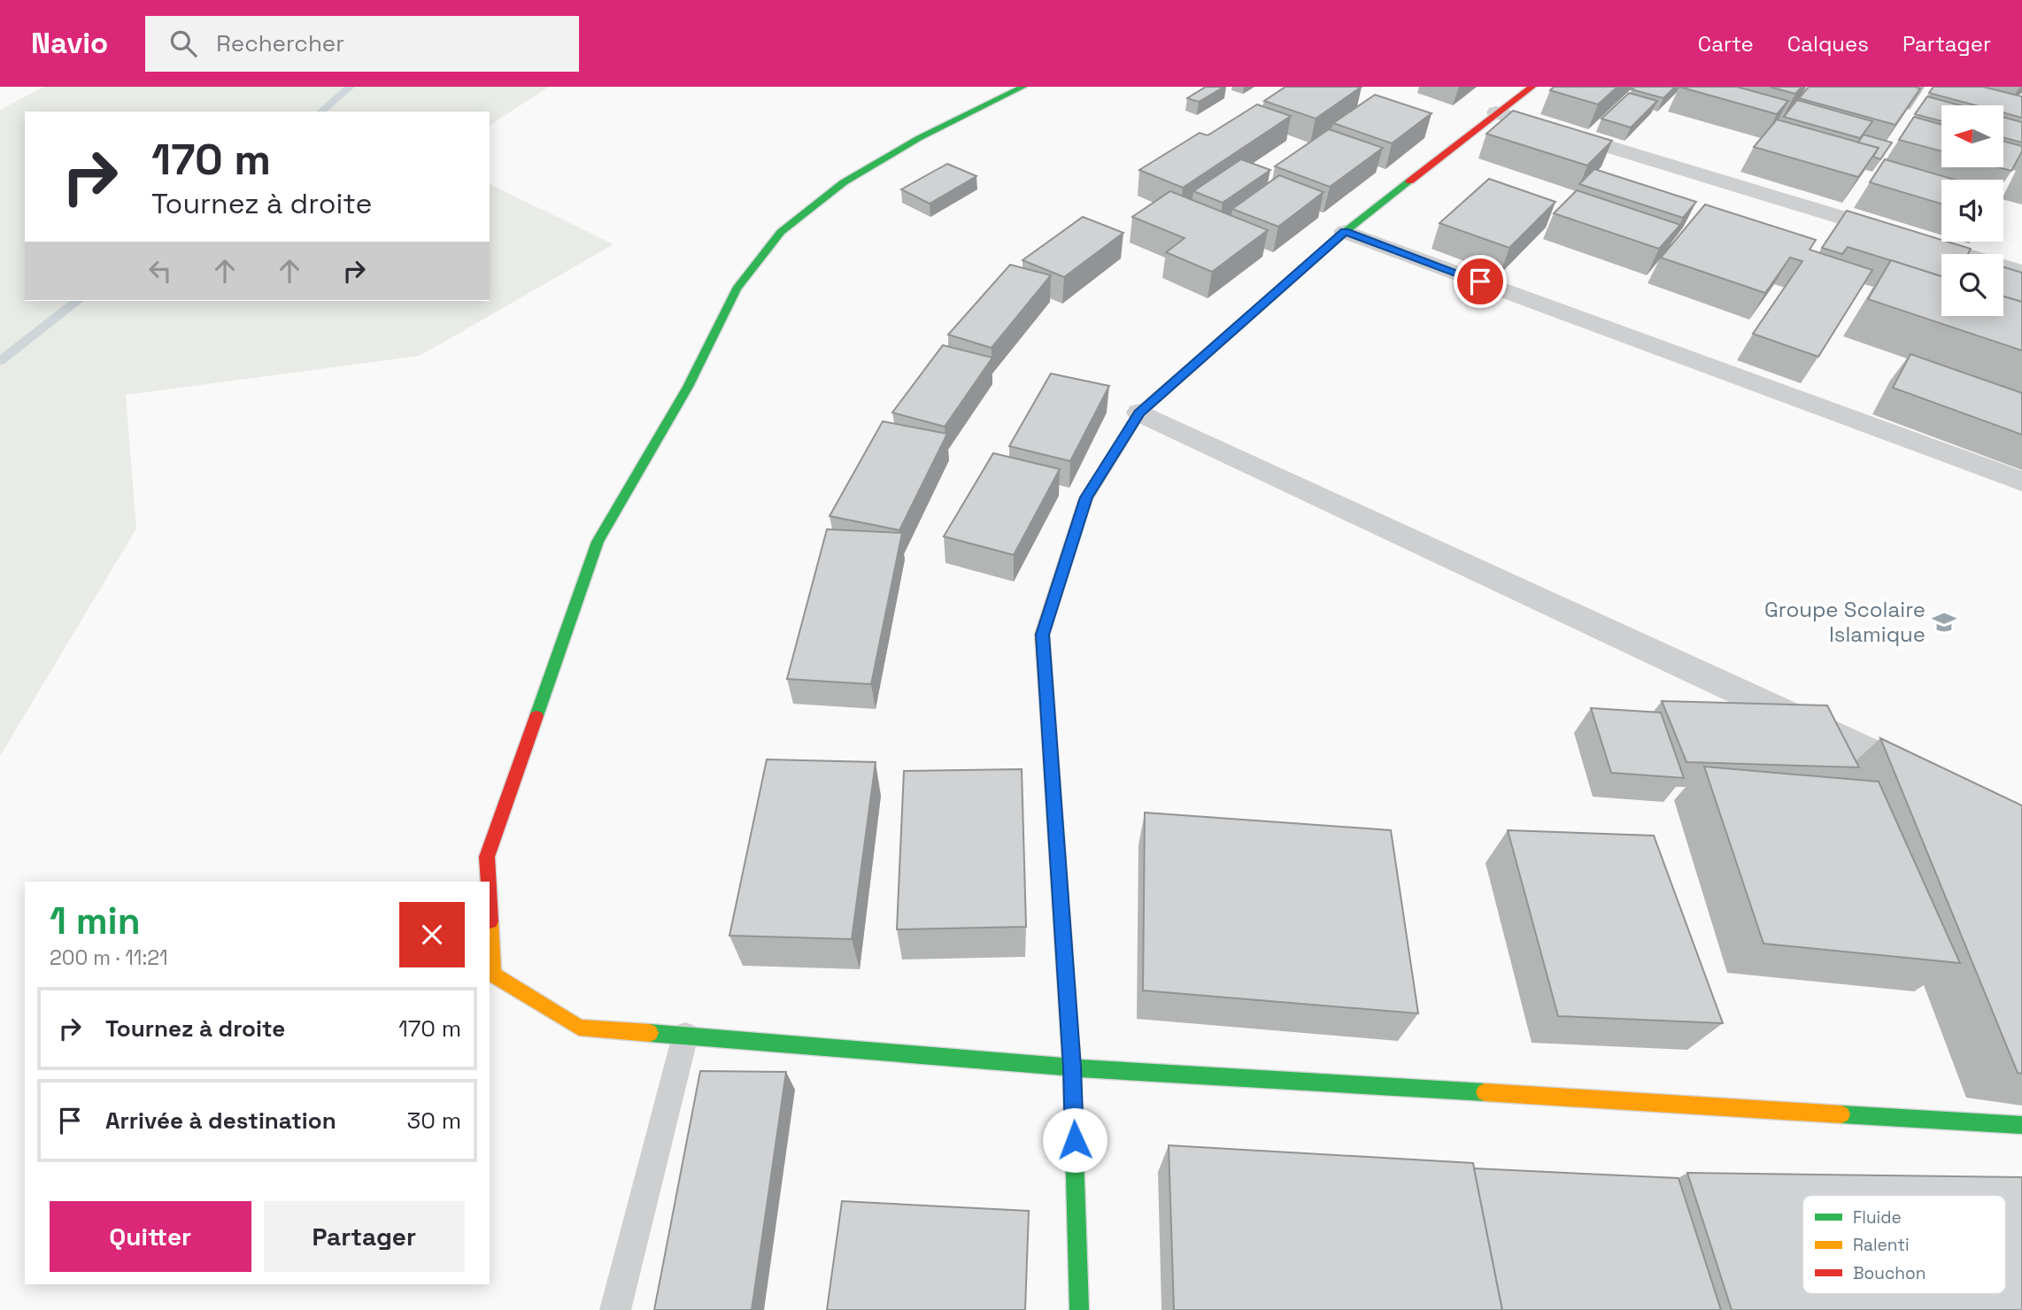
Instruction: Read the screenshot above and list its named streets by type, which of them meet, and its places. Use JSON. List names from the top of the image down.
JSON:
{
  "places": {
    "school or university": ["Groupe Scolaire Islamique"]
  },
  "legend": ["Fluide", "Ralenti", "Bouchon"],
  "north": "left",
  "page": {
    "header": "Navio",
    "search": "Rechercher",
    "nav": ["Carte", "Calques", "Partager"],
    "turn": ["170 m", "Tournez à droite"],
    "heading": ["1 min", "200 m · 11:21"],
    "list": [
      {
        "name": "Tournez à droite",
        "value": "170 m"
      },
      {
        "name": "Arrivée à destination",
        "value": "30 m"
      }
    ],
    "buttons": ["Quitter", "Partager"]
  }
}
